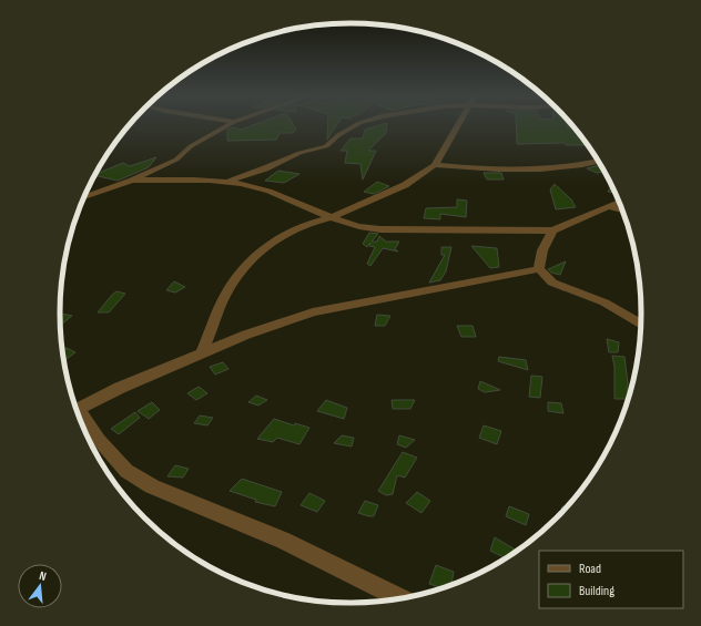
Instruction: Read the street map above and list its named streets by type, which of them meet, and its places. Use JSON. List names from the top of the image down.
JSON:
{
  "legend": ["Road", "Building"],
  "north": "top"
}
